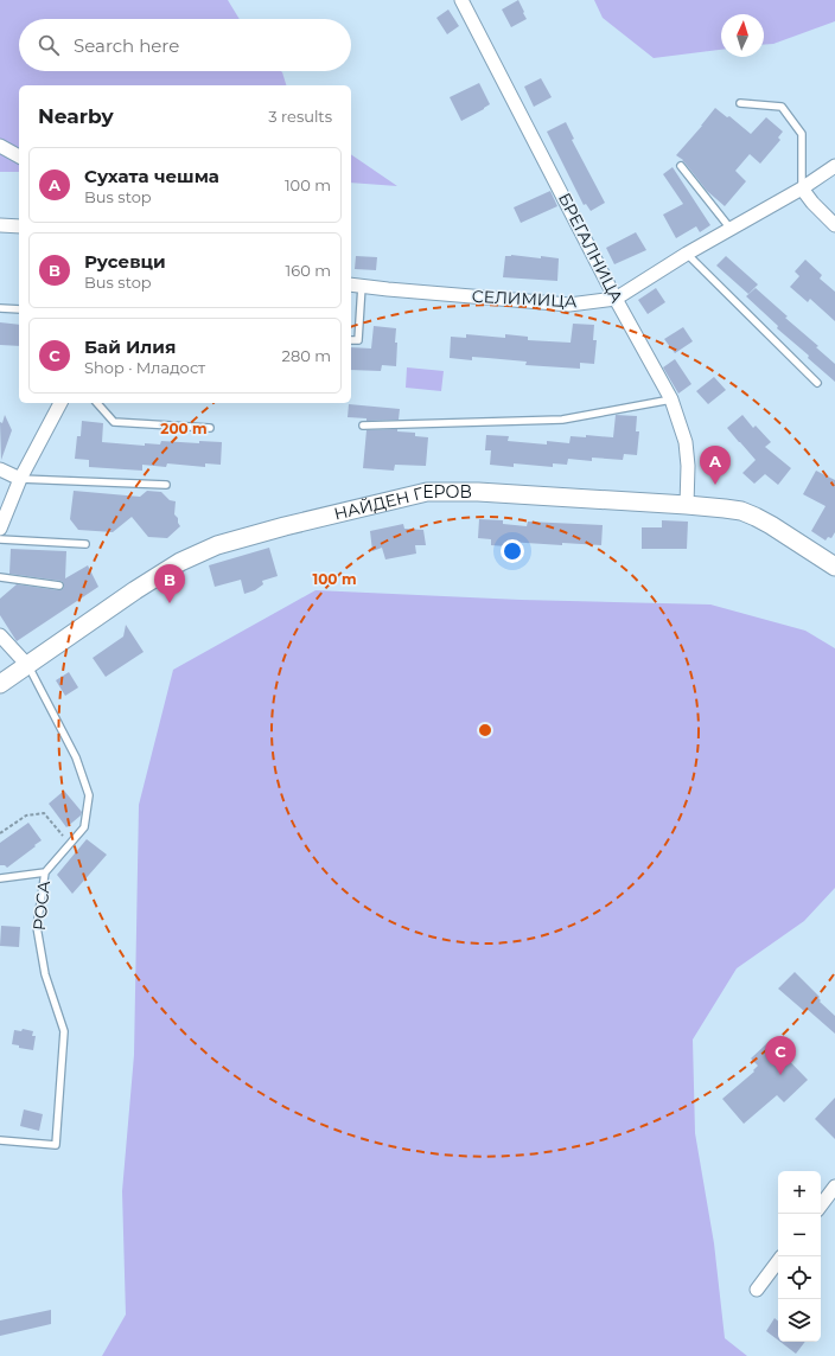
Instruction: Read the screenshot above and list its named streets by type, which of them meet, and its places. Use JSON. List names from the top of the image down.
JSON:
{
  "streets": {
    "street": ["БРЕГАЛНИЦА", "СЕЛИМИЦА", "НАЙДЕН ГЕРОВ"],
    "lane": ["РОСА"]
  },
  "crossings": [
    ["БРЕГАЛНИЦА", "СЕЛИМИЦА"],
    ["БРЕГАЛНИЦА", "НАЙДЕН ГЕРОВ"],
    ["НАЙДЕН ГЕРОВ", "РОСА"]
  ],
  "north": "top",
  "page": {
    "search": "Search here",
    "heading": ["Nearby", "3 results"],
    "list": [
      {
        "mark": "A",
        "name": "Сухата чешма",
        "note": "Bus stop",
        "value": "100 m"
      },
      {
        "mark": "B",
        "name": "Русевци",
        "note": "Bus stop",
        "value": "160 m"
      },
      {
        "mark": "C",
        "name": "Бай Илия",
        "note": "Shop · Младост",
        "value": "280 m"
      }
    ],
    "pins": ["A", "B", "C"],
    "map_buttons": ["+", "−"]
  },
  "rings": ["200 m", "100 m"]
}
